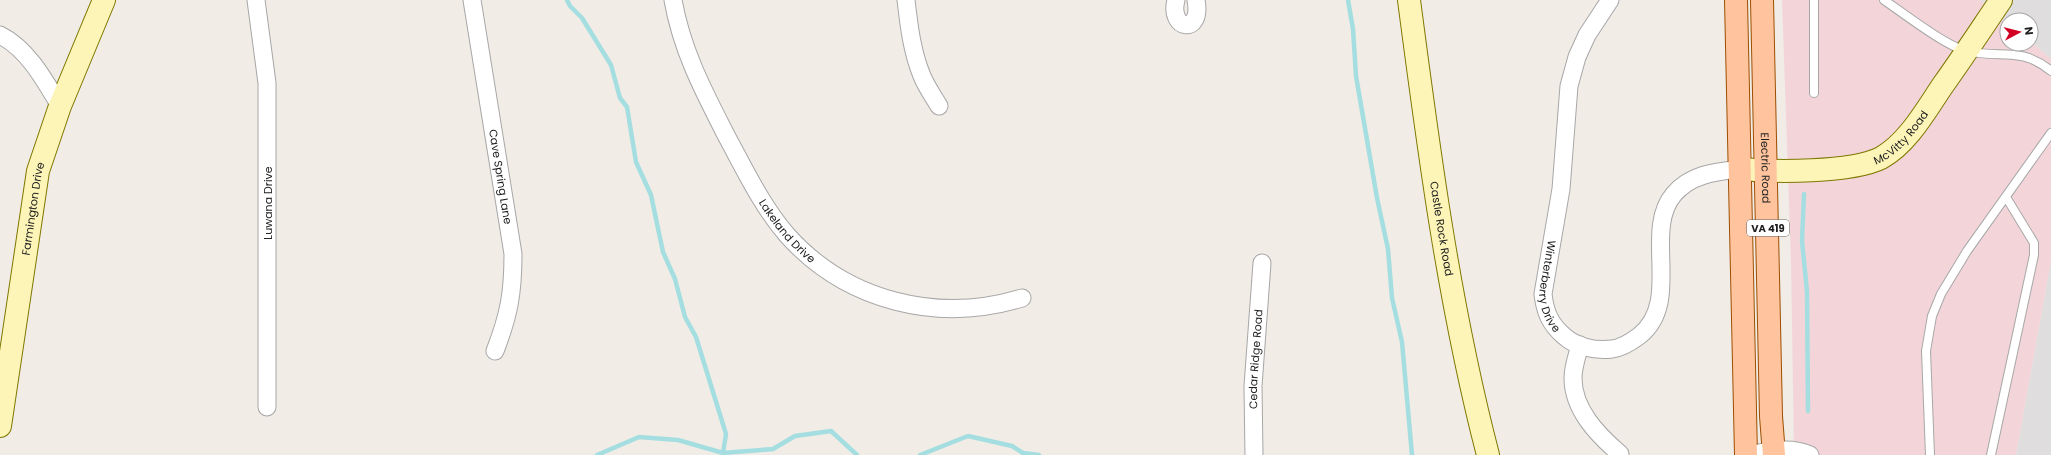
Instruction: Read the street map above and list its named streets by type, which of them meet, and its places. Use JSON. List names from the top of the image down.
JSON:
{
  "streets": {
    "main road": ["Electric Road", "VA 419"],
    "street": [
      "McVitty Road",
      "Cave Spring Lane",
      "Luwana Drive",
      "Farmington Drive",
      "Lakeland Drive",
      "Castle Rock Road",
      "Winterberry Drive",
      "Cedar Ridge Road"
    ]
  },
  "crossings": [
    ["McVitty Road", "Electric Road"],
    ["McVitty Road", "VA 419"],
    ["McVitty Road", "Winterberry Drive"],
    ["VA 419", "Winterberry Drive"]
  ],
  "north": "right"
}
